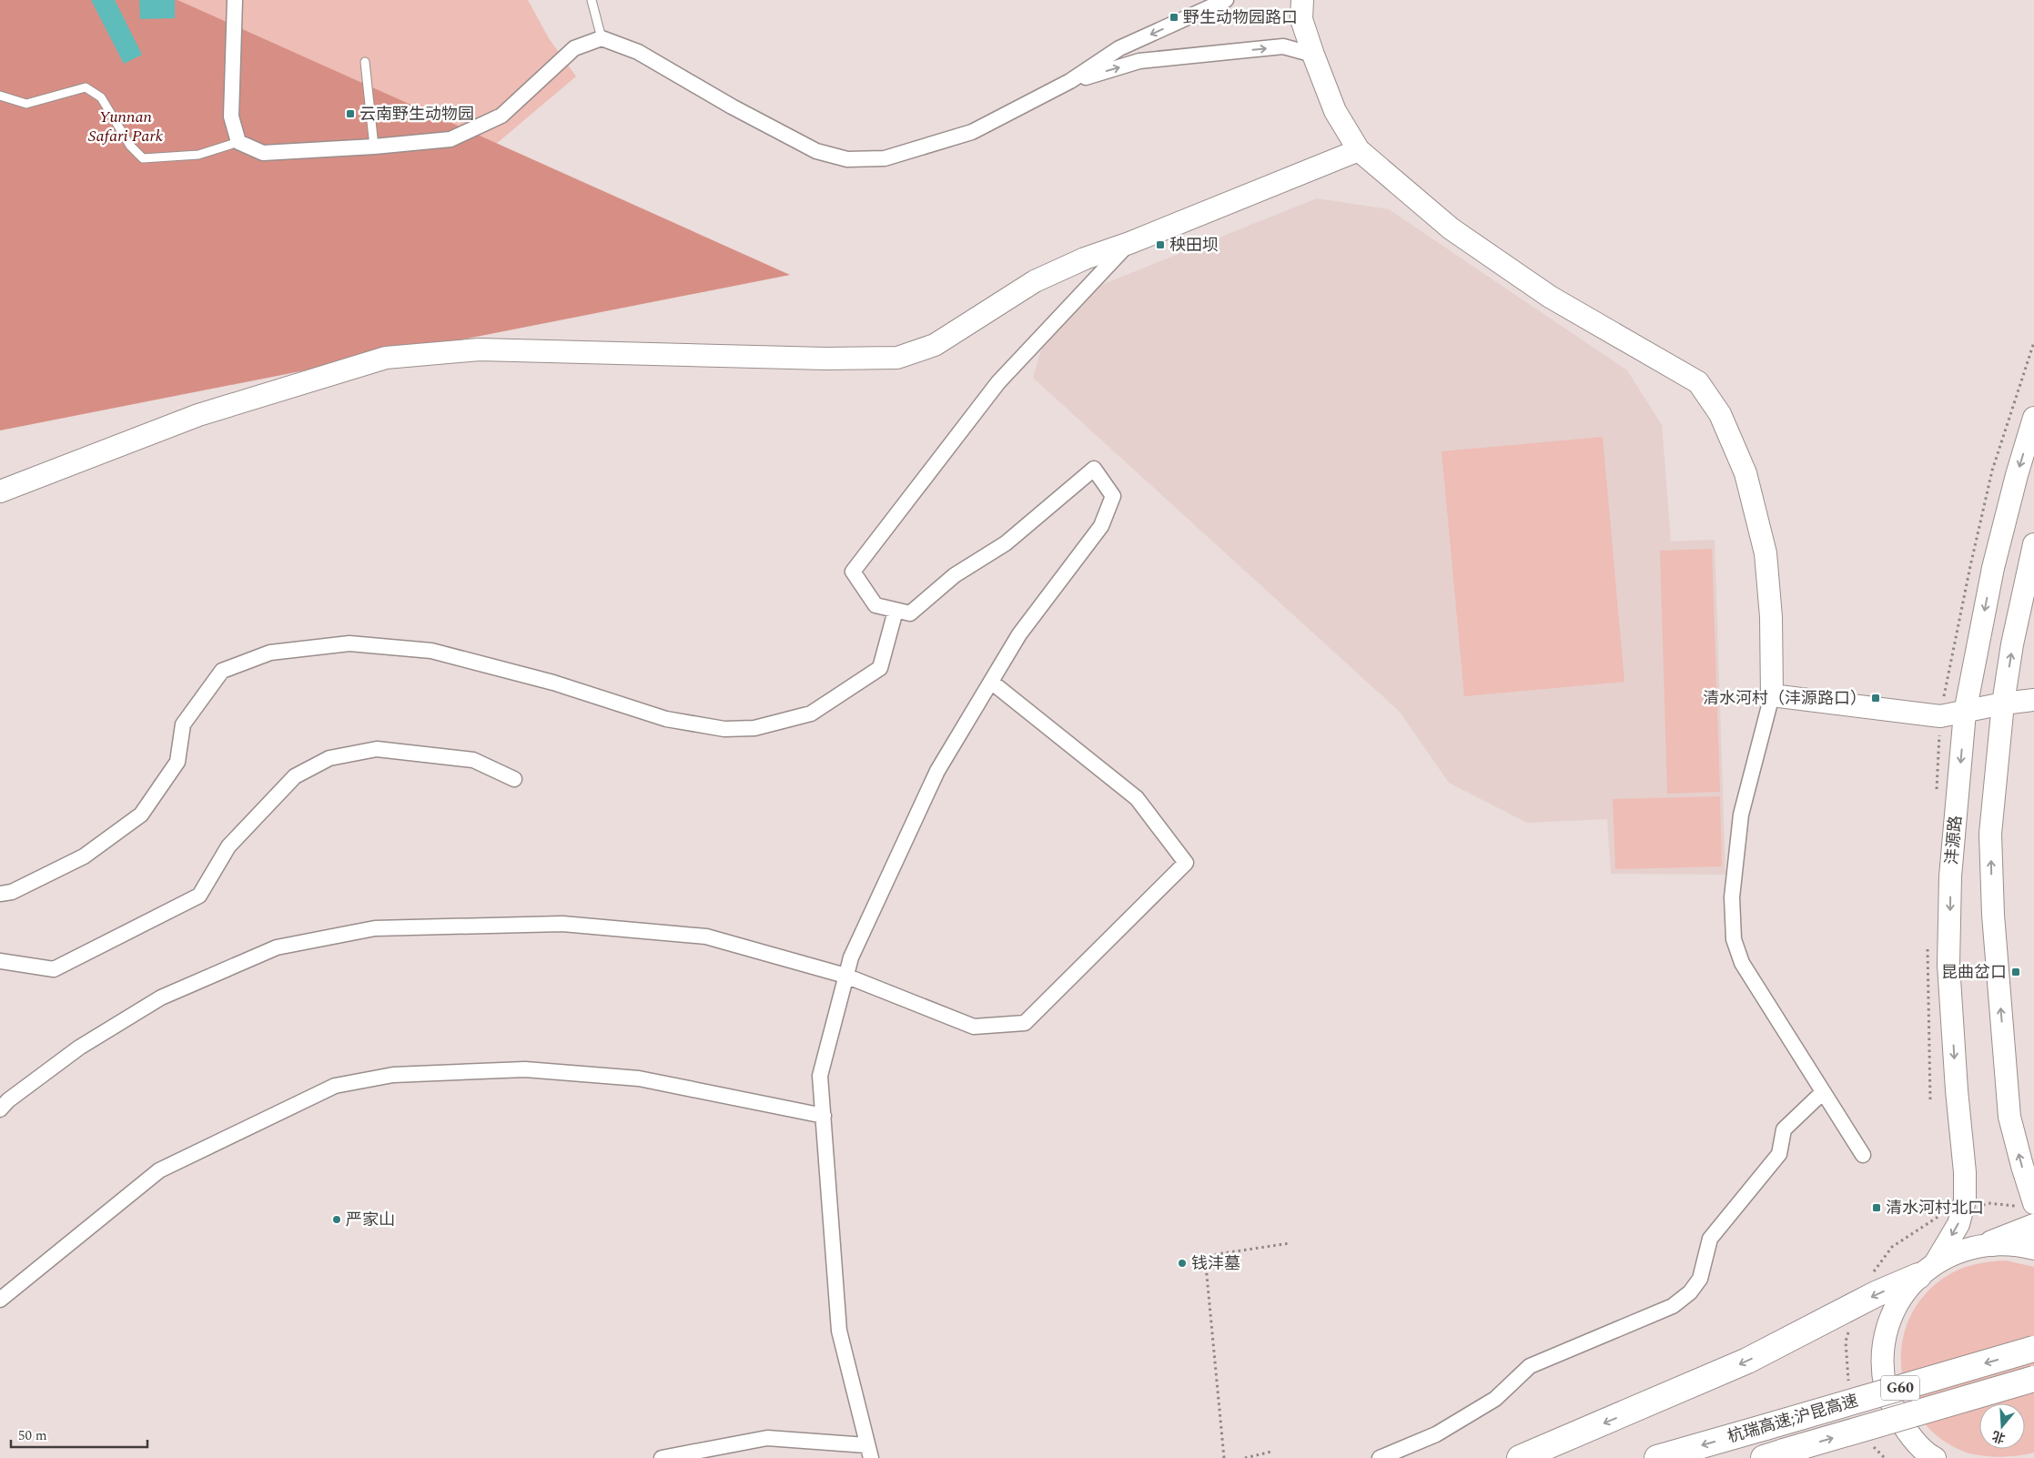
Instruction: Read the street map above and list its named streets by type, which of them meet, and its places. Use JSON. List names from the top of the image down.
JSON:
{
  "streets": {
    "highway": ["G60", "杭瑞高速;沪昆高速"],
    "street": ["沣源路"]
  },
  "parks": ["Yunnan Safari Park"],
  "places": {
    "transit": [
      "野生动物园路口",
      "云南野生动物园",
      "秧田坝",
      "清水河村（沣源路口）",
      "昆曲岔口",
      "清水河村北口"
    ],
    "other": ["严家山", "钱沣墓"]
  },
  "scale_bar": "50 m",
  "north": "bottom"
}
